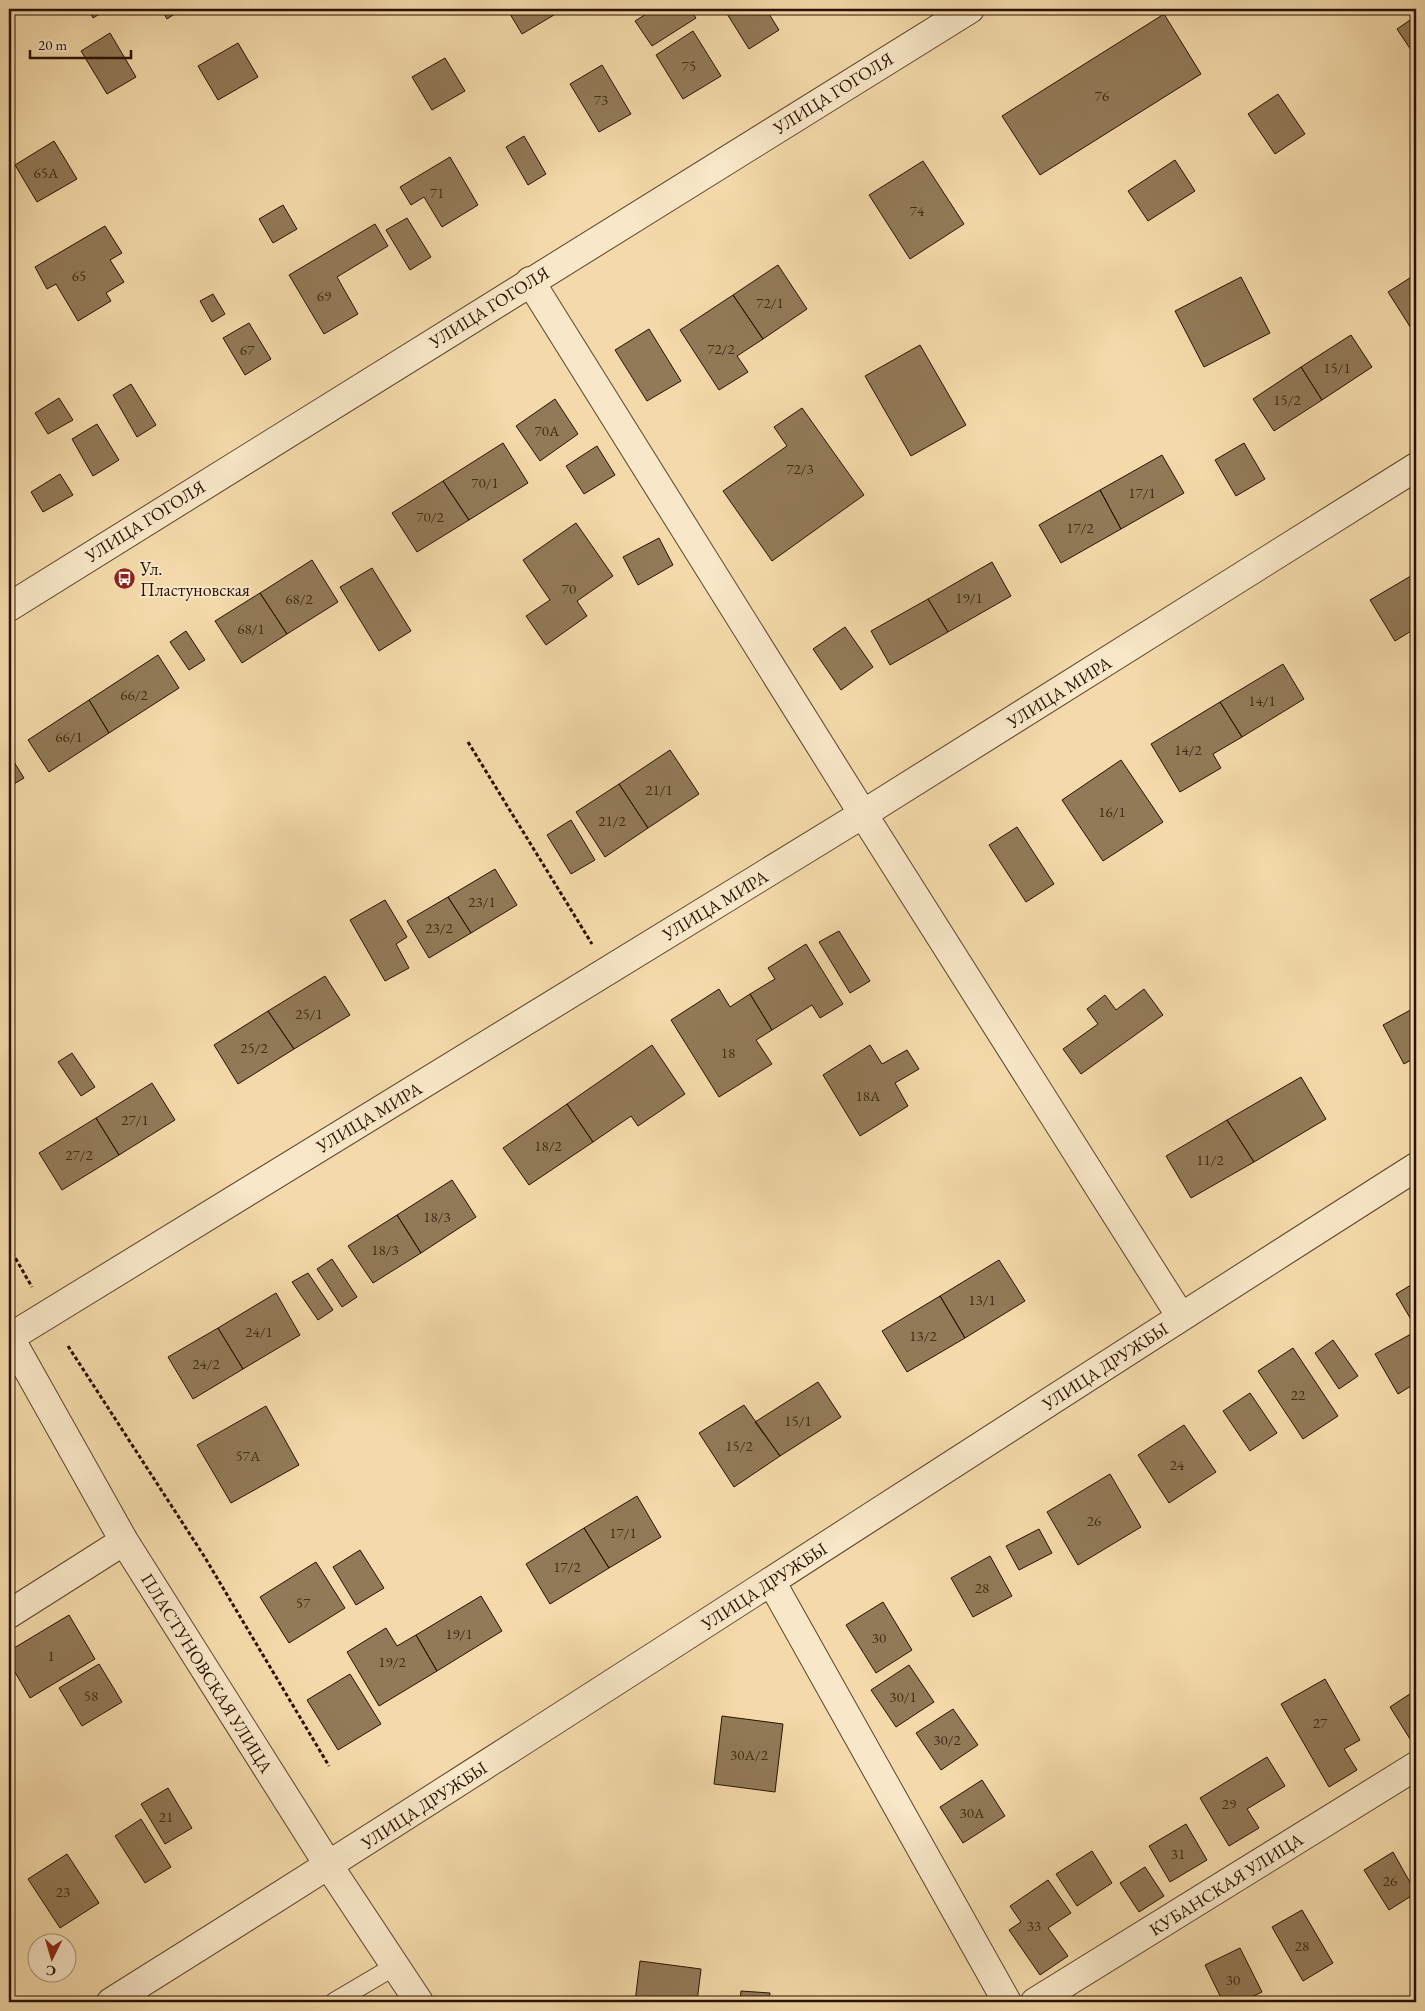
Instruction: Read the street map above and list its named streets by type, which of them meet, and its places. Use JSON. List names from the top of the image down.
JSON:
{
  "streets": {
    "street": [
      "УЛИЦА ГОГОЛЯ",
      "УЛИЦА МИРА",
      "УЛИЦА ДРУЖБЫ",
      "ПЛАСТУНОВСКАЯ УЛИЦА",
      "КУБАНСКАЯ УЛИЦА"
    ]
  },
  "crossings": [
    ["УЛИЦА МИРА", "ПЛАСТУНОВСКАЯ УЛИЦА"],
    ["УЛИЦА ДРУЖБЫ", "ПЛАСТУНОВСКАЯ УЛИЦА"]
  ],
  "places": {
    "bus stop": ["Ул. Пластуновская"]
  },
  "house_numbers": [
    "75",
    "76",
    "73",
    "65А",
    "71",
    "74",
    "65",
    "69",
    "72/1",
    "72/2",
    "67",
    "15/1",
    "15/2",
    "70А",
    "72/3",
    "70/1",
    "17/1",
    "70/2",
    "17/2",
    "70",
    "19/1",
    "68/2",
    "68/1",
    "66/2",
    "14/1",
    "66/1",
    "14/2",
    "21/1",
    "16/1",
    "21/2",
    "23/1",
    "23/2",
    "25/1",
    "25/2",
    "18",
    "18А",
    "27/1",
    "18/2",
    "27/2",
    "11/2",
    "18/3",
    "18/3",
    "13/1",
    "24/1",
    "13/2",
    "24/2",
    "22",
    "15/1",
    "15/2",
    "57А",
    "24",
    "26",
    "17/1",
    "17/2",
    "28",
    "57",
    "19/1",
    "30",
    "1",
    "19/2",
    "58",
    "30/1",
    "27",
    "30/2",
    "30А/2",
    "29",
    "30А",
    "21",
    "31",
    "26",
    "23",
    "33",
    "28",
    "30"
  ],
  "scale_bar": "20 m",
  "north": "bottom"
}
